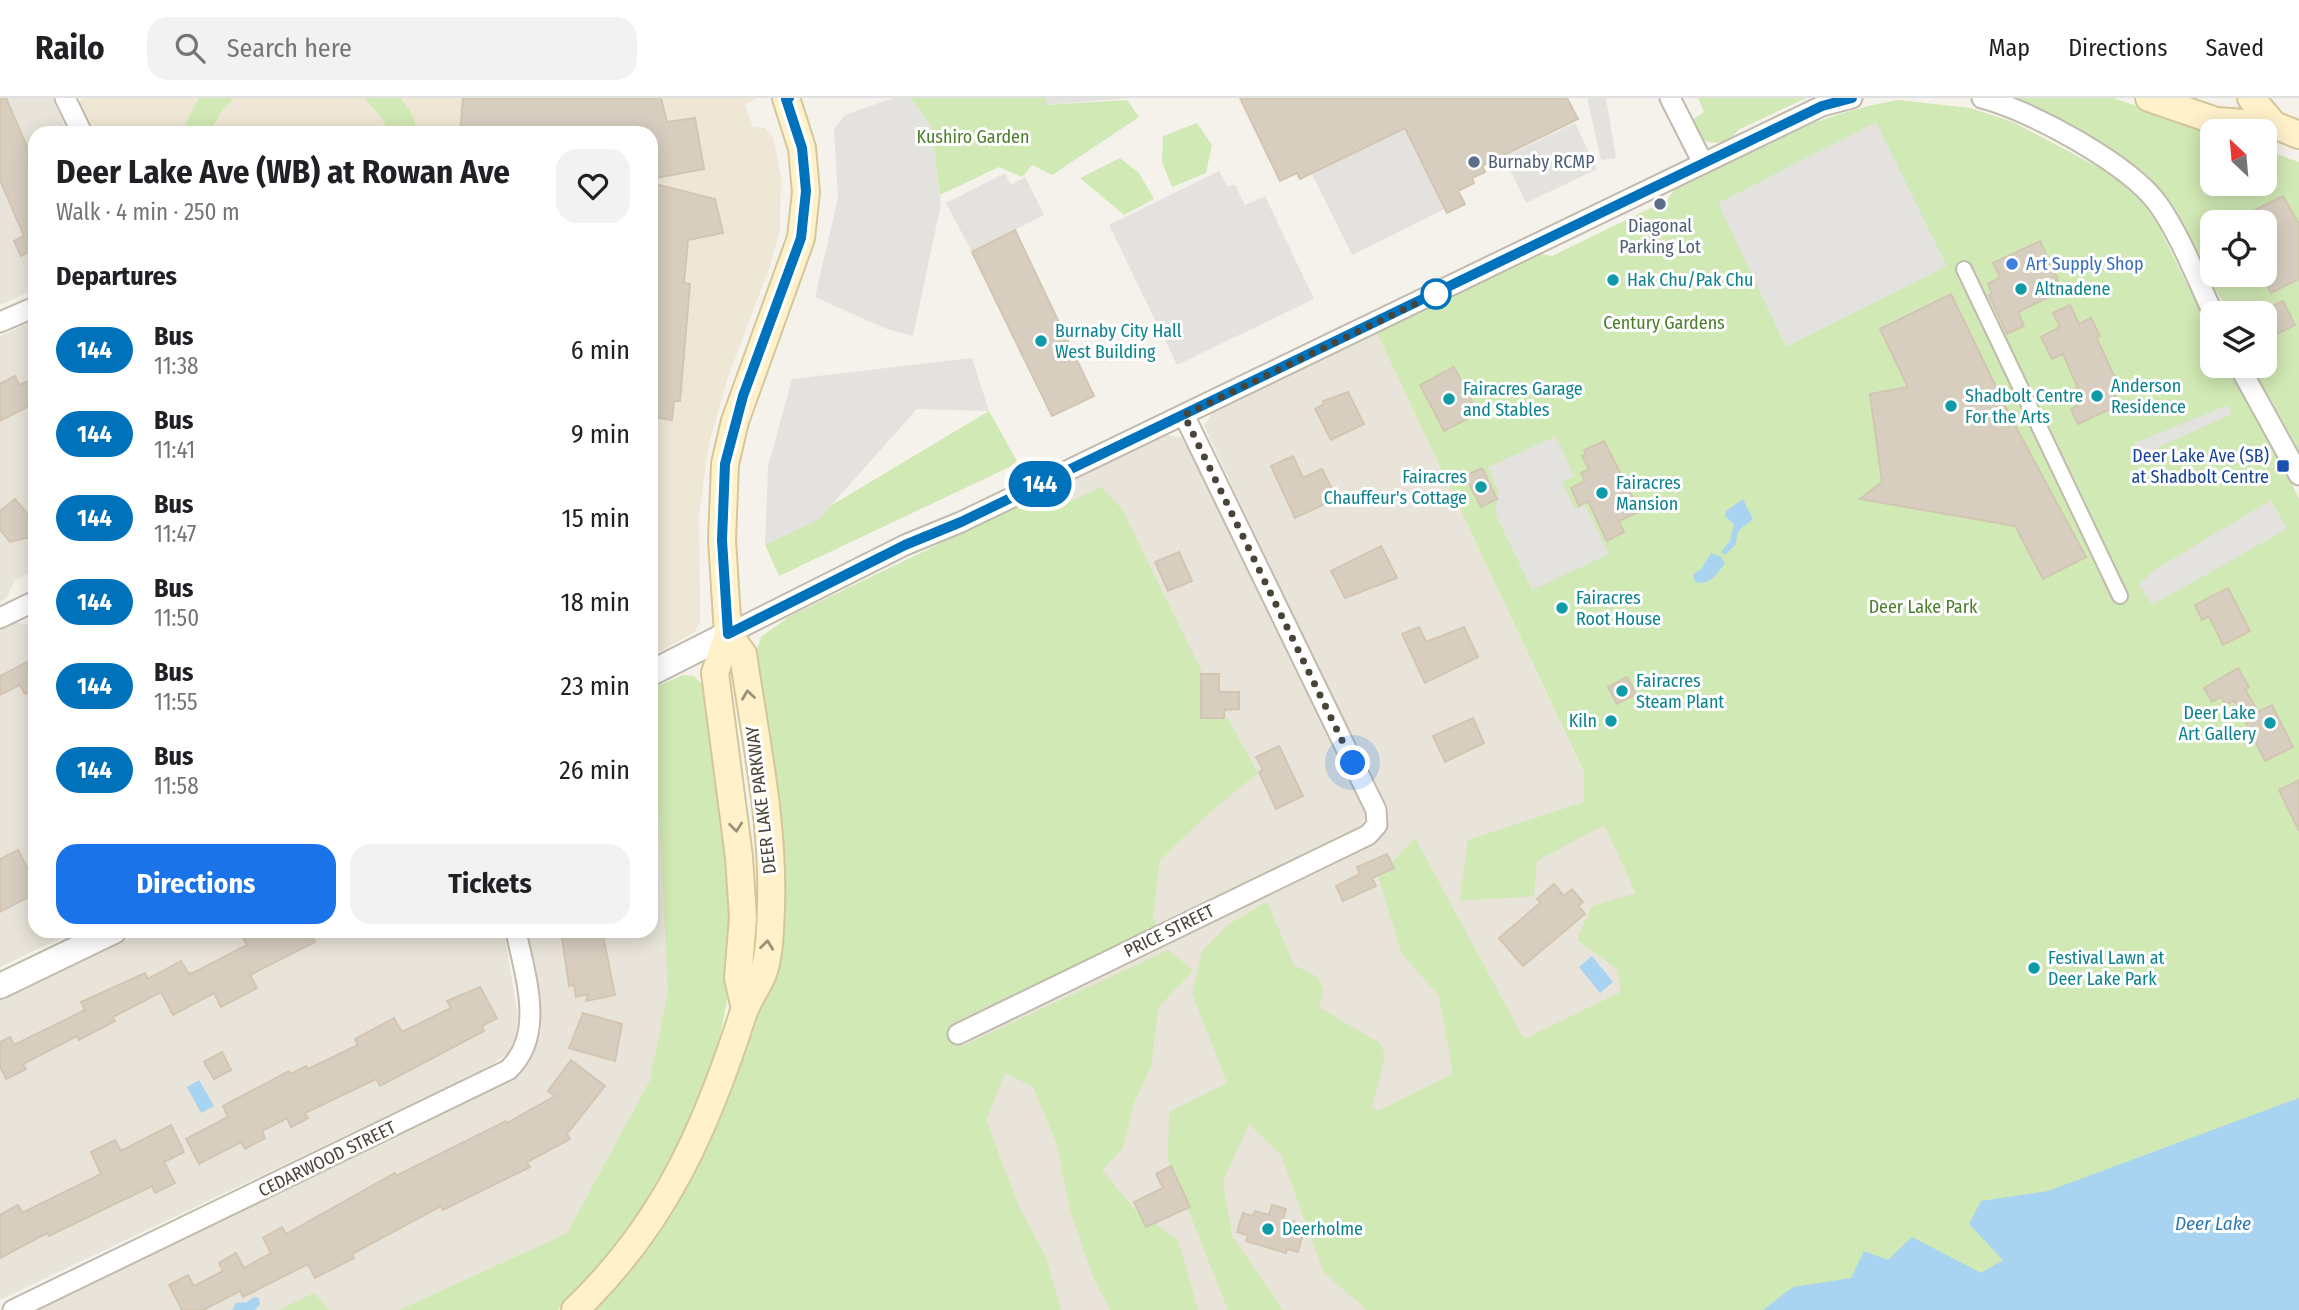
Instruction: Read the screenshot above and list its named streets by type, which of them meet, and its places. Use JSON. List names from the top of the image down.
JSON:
{
  "streets": {
    "main road": ["DEER LAKE PARKWAY"],
    "street": ["PRICE STREET", "CEDARWOOD STREET"]
  },
  "water": ["Deer Lake"],
  "parks": ["Kushiro Garden", "Century Gardens", "Deer Lake Park"],
  "places": {
    "other": [
      "Burnaby RCMP",
      "Diagonal Parking Lot",
      "Art Supply Shop",
      "Hak Chu/Pak Chu",
      "Altnadene",
      "Burnaby City Hall West Building",
      "Anderson Residence",
      "Fairacres Garage and Stables",
      "Shadbolt Centre For the Arts",
      "Fairacres Chauffeur's Cottage",
      "Fairacres Mansion",
      "Fairacres Root House",
      "Fairacres Steam Plant",
      "Kiln",
      "Deer Lake Art Gallery",
      "Festival Lawn at Deer Lake Park",
      "Deerholme"
    ],
    "transit": ["Deer Lake Ave (SB) at Shadbolt Centre"]
  },
  "lines": ["bus line 144"],
  "north": "top left",
  "page": {
    "header": "Railo",
    "search": "Search here",
    "nav": ["Map", "Directions", "Saved"],
    "on_map": "144",
    "heading": [
      ["Deer Lake Ave (WB) at Rowan Ave", "Walk · 4 min · 250 m"],
      "Departures"
    ],
    "list": [
      {
        "mark": "144",
        "name": "Bus",
        "note": "11:38",
        "value": "6 min"
      },
      {
        "mark": "144",
        "name": "Bus",
        "note": "11:41",
        "value": "9 min"
      },
      {
        "mark": "144",
        "name": "Bus",
        "note": "11:47",
        "value": "15 min"
      },
      {
        "mark": "144",
        "name": "Bus",
        "note": "11:50",
        "value": "18 min"
      },
      {
        "mark": "144",
        "name": "Bus",
        "note": "11:55",
        "value": "23 min"
      },
      {
        "mark": "144",
        "name": "Bus",
        "note": "11:58",
        "value": "26 min"
      }
    ],
    "buttons": ["Directions", "Tickets"]
  }
}
